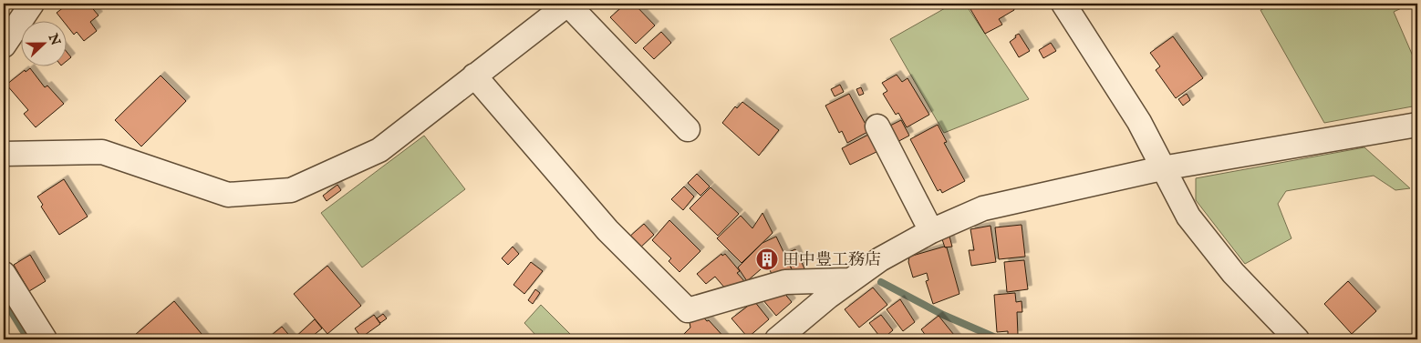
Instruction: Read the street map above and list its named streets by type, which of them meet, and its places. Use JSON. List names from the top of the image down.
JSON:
{
  "places": {
    "building": ["田中豊工務店"]
  },
  "north": "right"
}
